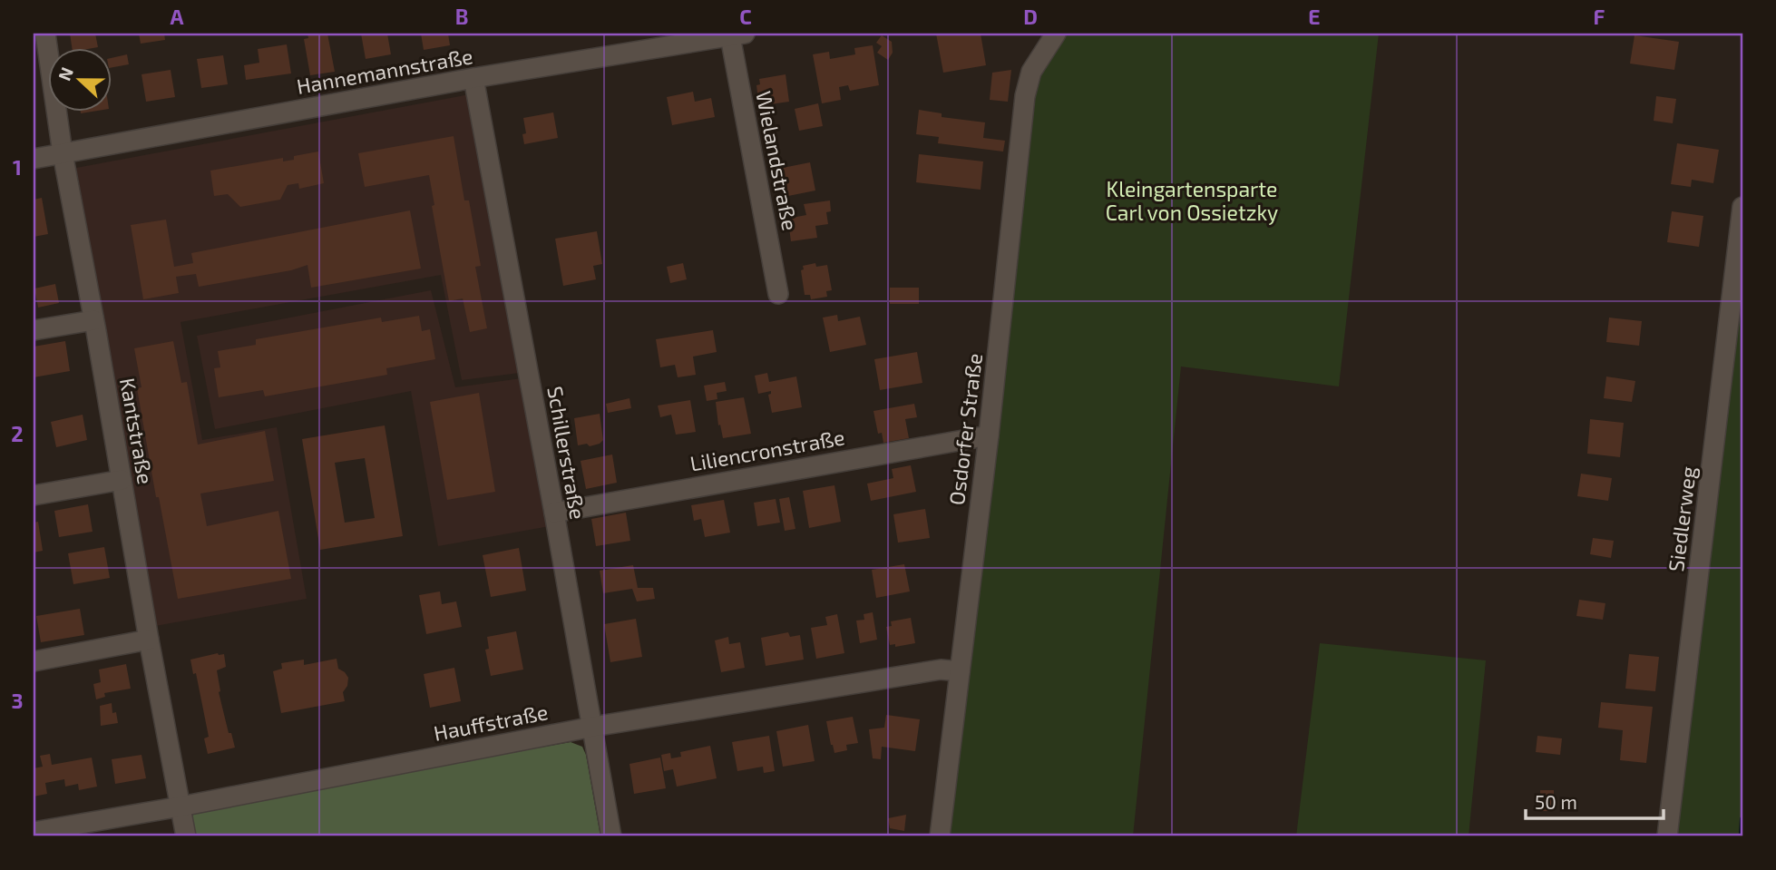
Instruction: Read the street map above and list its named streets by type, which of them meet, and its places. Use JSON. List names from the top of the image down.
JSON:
{
  "streets": {
    "street": [
      "Hannemannstraße",
      "Wielandstraße",
      "Osdorfer Straße",
      "Kantstraße",
      "Liliencronstraße",
      "Schillerstraße",
      "Siedlerweg",
      "Hauffstraße"
    ]
  },
  "crossings": [
    ["Hannemannstraße", "Wielandstraße"],
    ["Hannemannstraße", "Kantstraße"],
    ["Hannemannstraße", "Schillerstraße"],
    ["Osdorfer Straße", "Liliencronstraße"],
    ["Osdorfer Straße", "Hauffstraße"],
    ["Kantstraße", "Hauffstraße"],
    ["Liliencronstraße", "Schillerstraße"],
    ["Schillerstraße", "Hauffstraße"]
  ],
  "parks": ["Kleingartensparte Carl von Ossietzky"],
  "scale_bar": "50 m",
  "north": "left",
  "grid": {
    "columns": [
      "A",
      "B",
      "C",
      "D",
      "E",
      "F"
    ],
    "rows": ["1", "2", "3"]
  }
}
